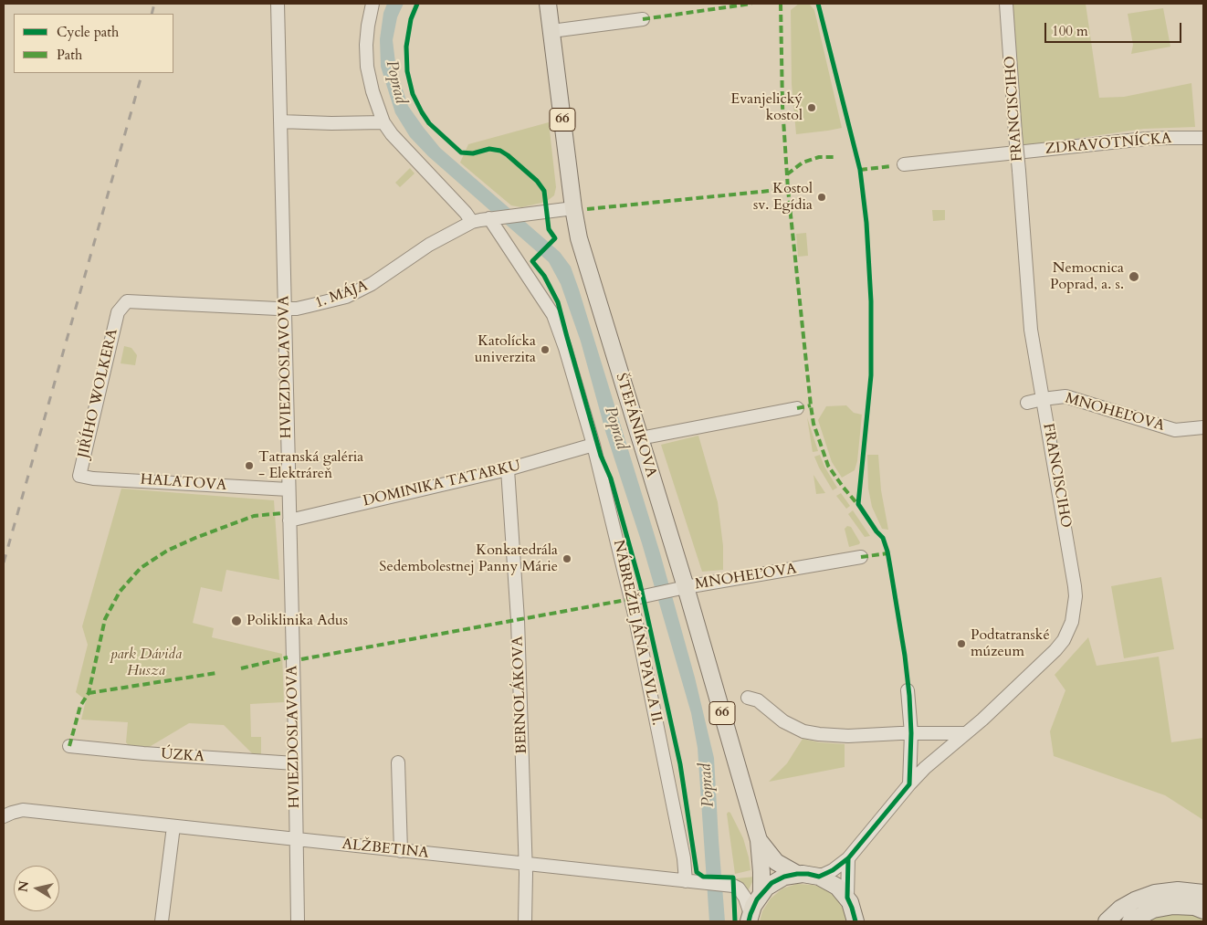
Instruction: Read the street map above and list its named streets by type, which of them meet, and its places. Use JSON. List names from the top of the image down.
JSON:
{
  "streets": {
    "main road": ["66", "ŠTEFÁNIKOVA"],
    "street": [
      "FRANCISCIHO",
      "ZDRAVOTNÍCKA",
      "1. MÁJA",
      "HVIEZDOSLAVOVA",
      "JIŘÍHO WOLKERA",
      "MNOHEĽOVA",
      "HALATOVA",
      "DOMINIKA TATARKU",
      "NÁBREŽIE JÁNA PAVLA II.",
      "BERNOLÁKOVA",
      "ÚZKA",
      "ALŽBETINA"
    ]
  },
  "crossings": [
    ["FRANCISCIHO", "66"],
    ["FRANCISCIHO", "MNOHEĽOVA"],
    ["66", "ŠTEFÁNIKOVA"],
    ["66", "ALŽBETINA"],
    ["1. MÁJA", "HVIEZDOSLAVOVA"],
    ["1. MÁJA", "JIŘÍHO WOLKERA"],
    ["1. MÁJA", "ŠTEFÁNIKOVA"],
    ["1. MÁJA", "NÁBREŽIE JÁNA PAVLA II."],
    ["HVIEZDOSLAVOVA", "HALATOVA"],
    ["HVIEZDOSLAVOVA", "DOMINIKA TATARKU"],
    ["HVIEZDOSLAVOVA", "ÚZKA"],
    ["HVIEZDOSLAVOVA", "ALŽBETINA"],
    ["JIŘÍHO WOLKERA", "HALATOVA"],
    ["MNOHEĽOVA", "ŠTEFÁNIKOVA"],
    ["MNOHEĽOVA", "NÁBREŽIE JÁNA PAVLA II."],
    ["DOMINIKA TATARKU", "NÁBREŽIE JÁNA PAVLA II."],
    ["DOMINIKA TATARKU", "BERNOLÁKOVA"],
    ["NÁBREŽIE JÁNA PAVLA II.", "ALŽBETINA"],
    ["BERNOLÁKOVA", "ALŽBETINA"]
  ],
  "water": ["Poprad"],
  "parks": ["park Dávida Husza"],
  "places": [
    "Evanjelický kostol",
    "Kostol sv. Egídia",
    "Nemocnica Poprad, a. s.",
    "Katolícka univerzita",
    "Tatranská galéria - Elektráreň",
    "Konkatedrála Sedembolestnej Panny Márie",
    "Poliklinika Adus",
    "Podtatranské múzeum"
  ],
  "legend": ["Cycle path", "Path"],
  "scale_bar": "100 m",
  "north": "left"
}
